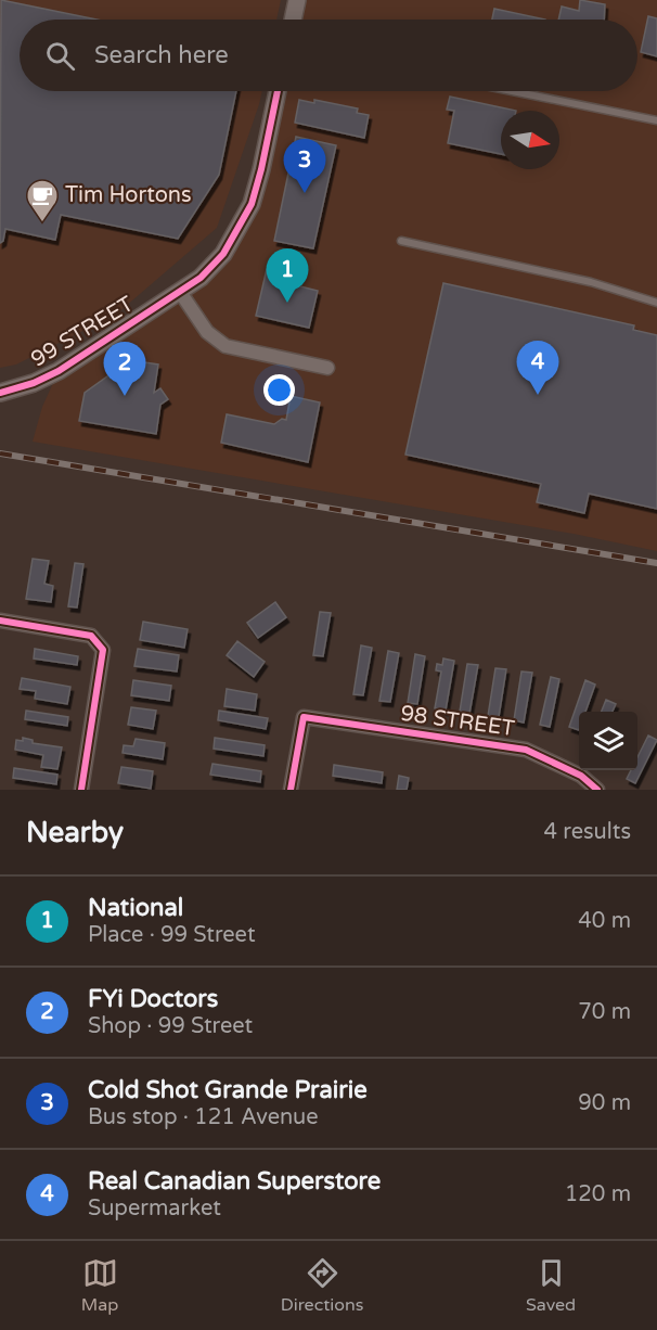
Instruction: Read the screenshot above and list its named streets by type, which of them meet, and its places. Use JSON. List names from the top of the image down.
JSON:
{
  "streets": {
    "street": ["99 STREET", "98 STREET"]
  },
  "places": {
    "cafe": ["Tim Hortons"]
  },
  "north": "right",
  "page": {
    "search": "Search here",
    "pins": [
      "3",
      "1",
      "4",
      "2"
    ],
    "heading": ["Nearby", "4 results"],
    "list": [
      {
        "mark": "1",
        "name": "National",
        "note": "Place · 99 Street",
        "value": "40 m"
      },
      {
        "mark": "2",
        "name": "FYi Doctors",
        "note": "Shop · 99 Street",
        "value": "70 m"
      },
      {
        "mark": "3",
        "name": "Cold Shot Grande Prairie",
        "note": "Bus stop · 121 Avenue",
        "value": "90 m"
      },
      {
        "mark": "4",
        "name": "Real Canadian Superstore",
        "note": "Supermarket",
        "value": "120 m"
      }
    ],
    "nav": ["Map", "Directions", "Saved"]
  }
}
